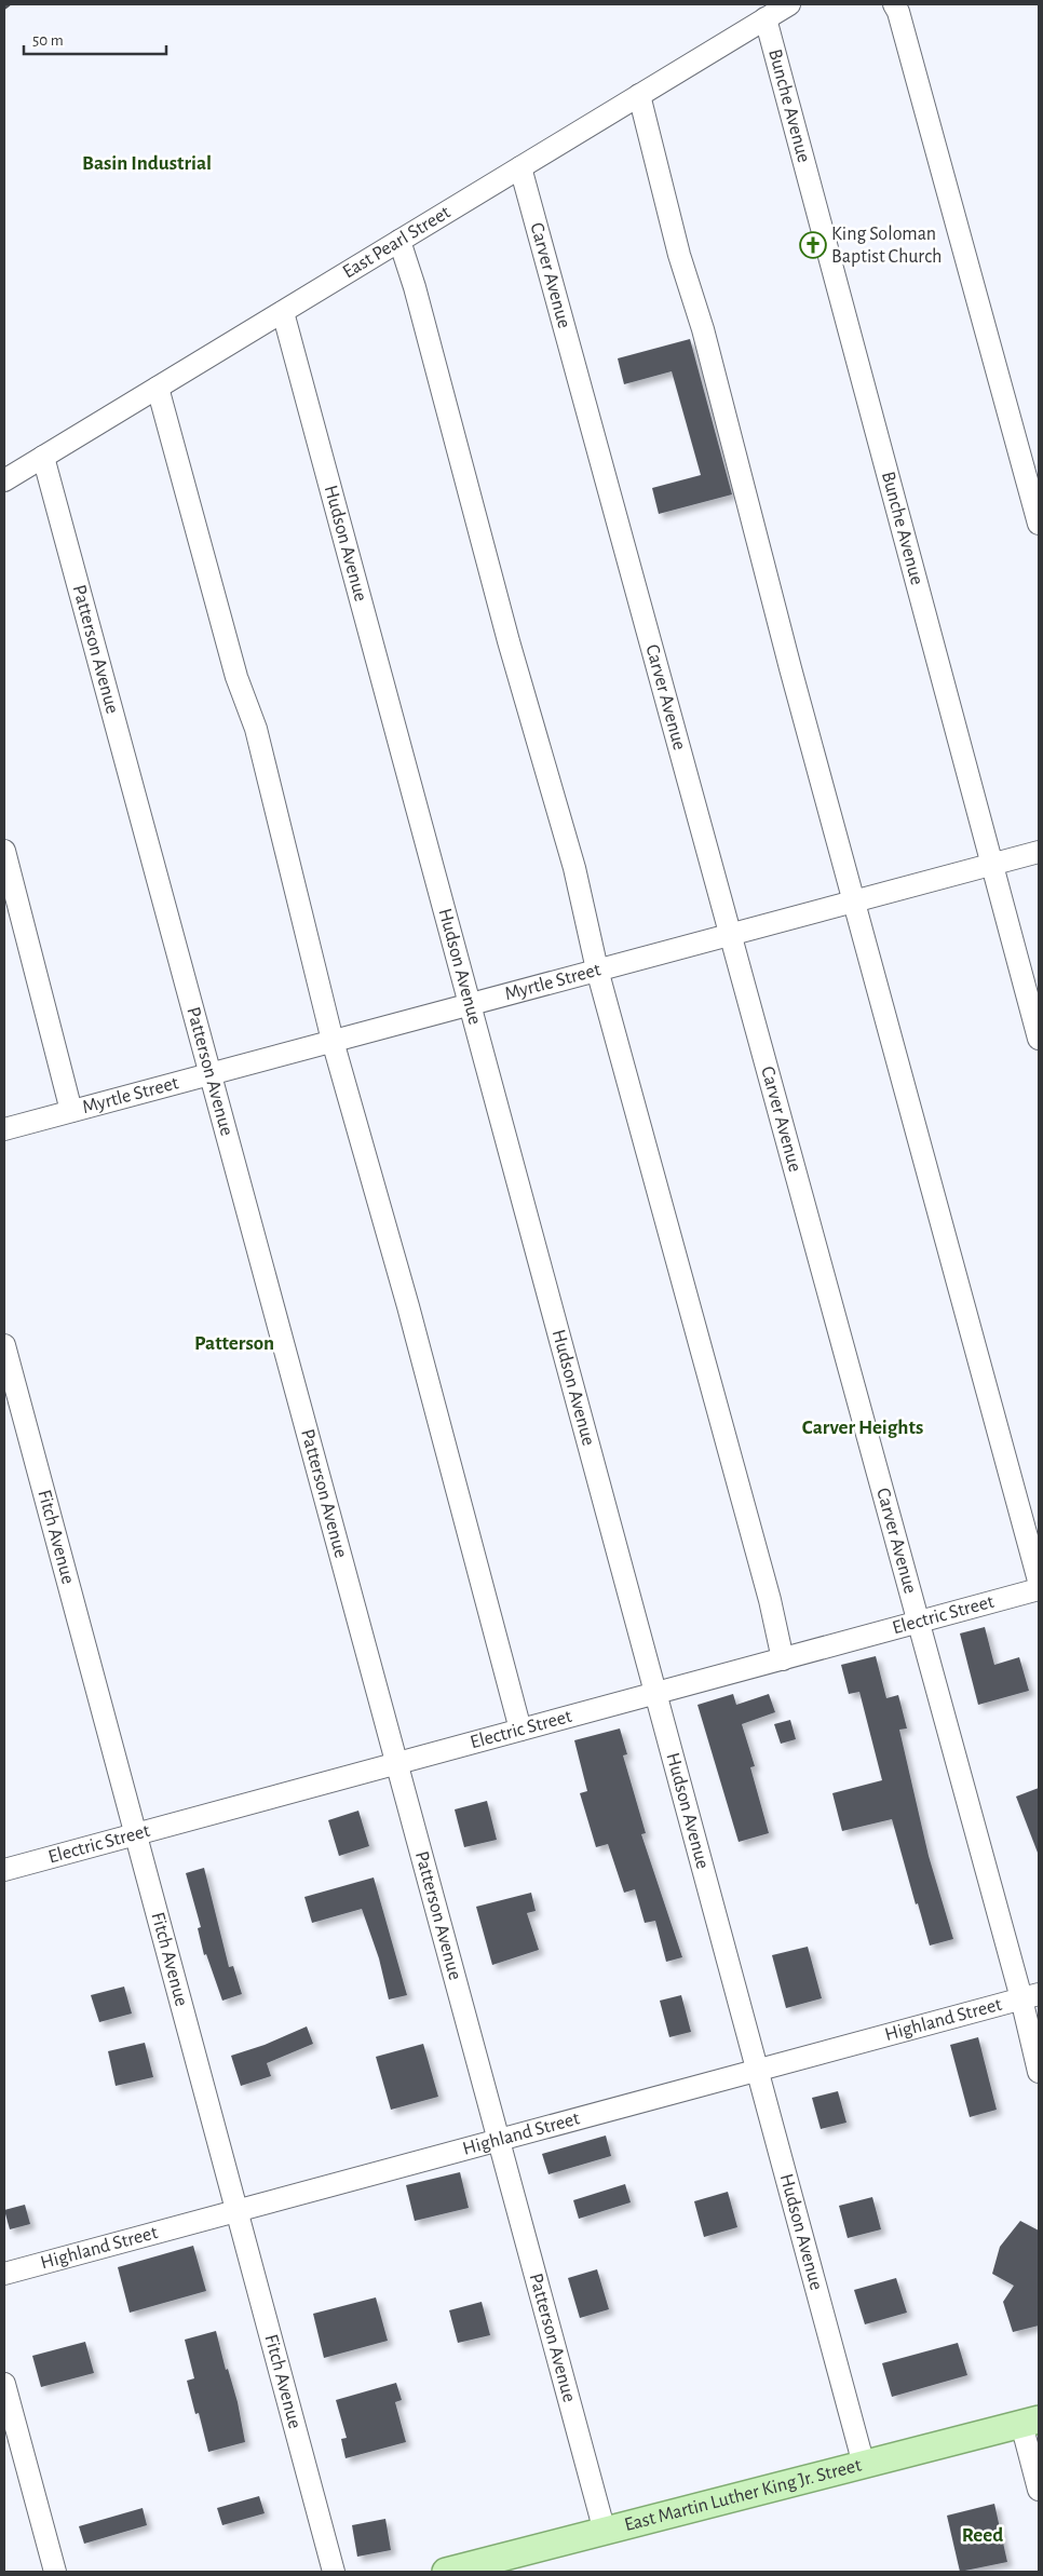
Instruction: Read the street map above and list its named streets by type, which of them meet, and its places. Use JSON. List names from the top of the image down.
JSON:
{
  "streets": {
    "main road": ["East Martin Luther King Jr. Street"],
    "street": [
      "Bunche Avenue",
      "East Pearl Street",
      "Carver Avenue",
      "Hudson Avenue",
      "Patterson Avenue",
      "Myrtle Street",
      "Fitch Avenue",
      "Electric Street",
      "Highland Street"
    ]
  },
  "crossings": [
    ["Bunche Avenue", "East Pearl Street"],
    ["Bunche Avenue", "Myrtle Street"],
    ["East Pearl Street", "Carver Avenue"],
    ["East Pearl Street", "Hudson Avenue"],
    ["East Pearl Street", "Patterson Avenue"],
    ["Carver Avenue", "Myrtle Street"],
    ["Carver Avenue", "Electric Street"],
    ["Carver Avenue", "Highland Street"],
    ["Hudson Avenue", "Myrtle Street"],
    ["Hudson Avenue", "Electric Street"],
    ["Hudson Avenue", "Highland Street"],
    ["Hudson Avenue", "East Martin Luther King Jr. Street"],
    ["Patterson Avenue", "Myrtle Street"],
    ["Patterson Avenue", "Electric Street"],
    ["Patterson Avenue", "Highland Street"],
    ["Patterson Avenue", "East Martin Luther King Jr. Street"],
    ["Fitch Avenue", "Electric Street"],
    ["Fitch Avenue", "Highland Street"]
  ],
  "districts": [
    "Basin Industrial",
    "Patterson",
    "Carver Heights",
    "Reed"
  ],
  "places": {
    "church": ["King Soloman Baptist Church"]
  },
  "scale_bar": "50 m"
}
